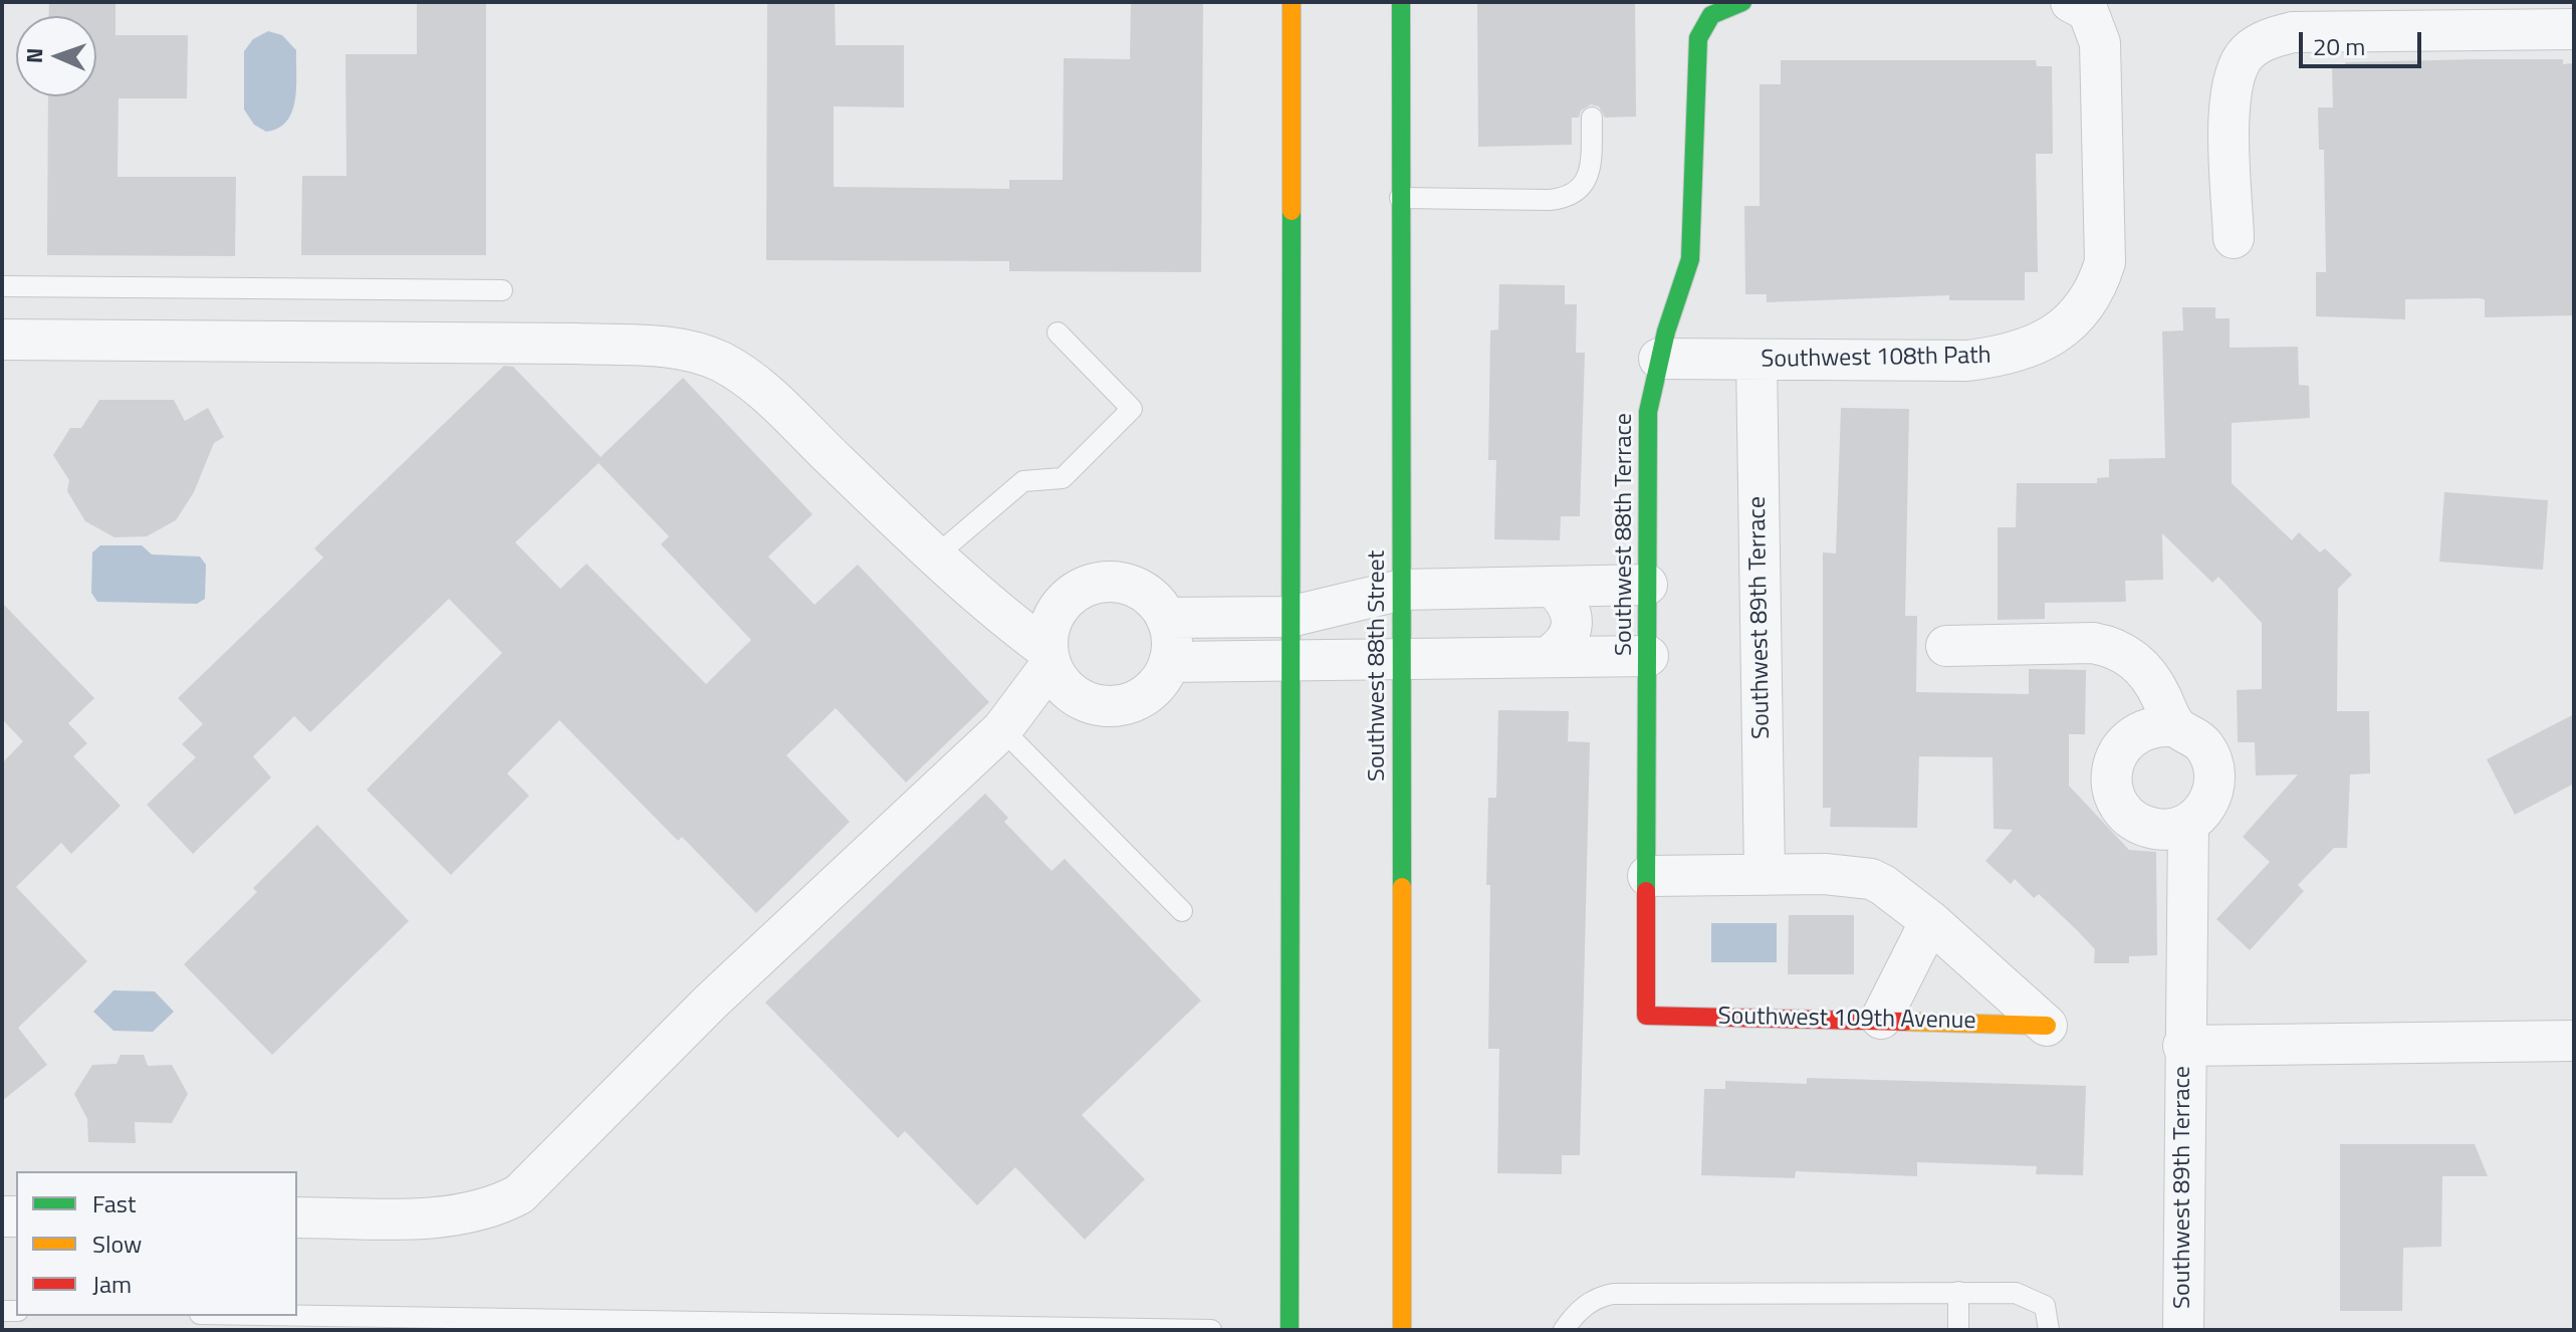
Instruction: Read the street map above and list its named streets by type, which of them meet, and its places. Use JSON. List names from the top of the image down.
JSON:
{
  "streets": {
    "main road": ["Southwest 88th Terrace", "Southwest 88th Street", "Southwest 109th Avenue"],
    "street": ["Southwest 108th Path", "Southwest 89th Terrace"]
  },
  "crossings": [
    ["Southwest 108th Path", "Southwest 88th Terrace"],
    ["Southwest 108th Path", "Southwest 89th Terrace"],
    ["Southwest 88th Terrace", "Southwest 109th Avenue"]
  ],
  "legend": ["Fast", "Slow", "Jam"],
  "scale_bar": "20 m",
  "north": "left"
}
